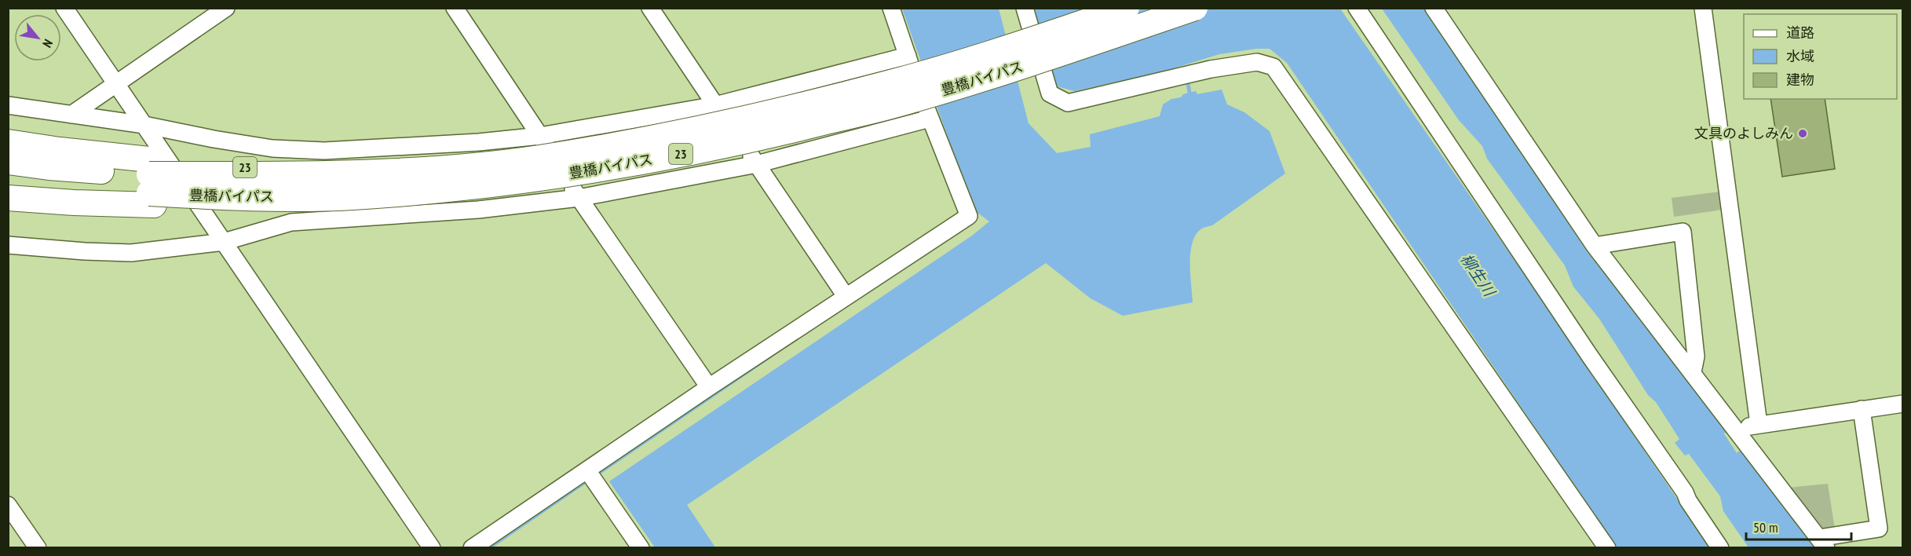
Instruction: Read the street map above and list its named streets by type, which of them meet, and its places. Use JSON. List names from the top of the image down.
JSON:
{
  "streets": {
    "highway": ["豊橋バイパス", "23"]
  },
  "crossings": [
    ["豊橋バイパス", "23"]
  ],
  "water": ["柳生川"],
  "places": ["文具のよしみん"],
  "legend": ["道路", "水域", "建物"],
  "scale_bar": "50 m",
  "north": "bottom right"
}
